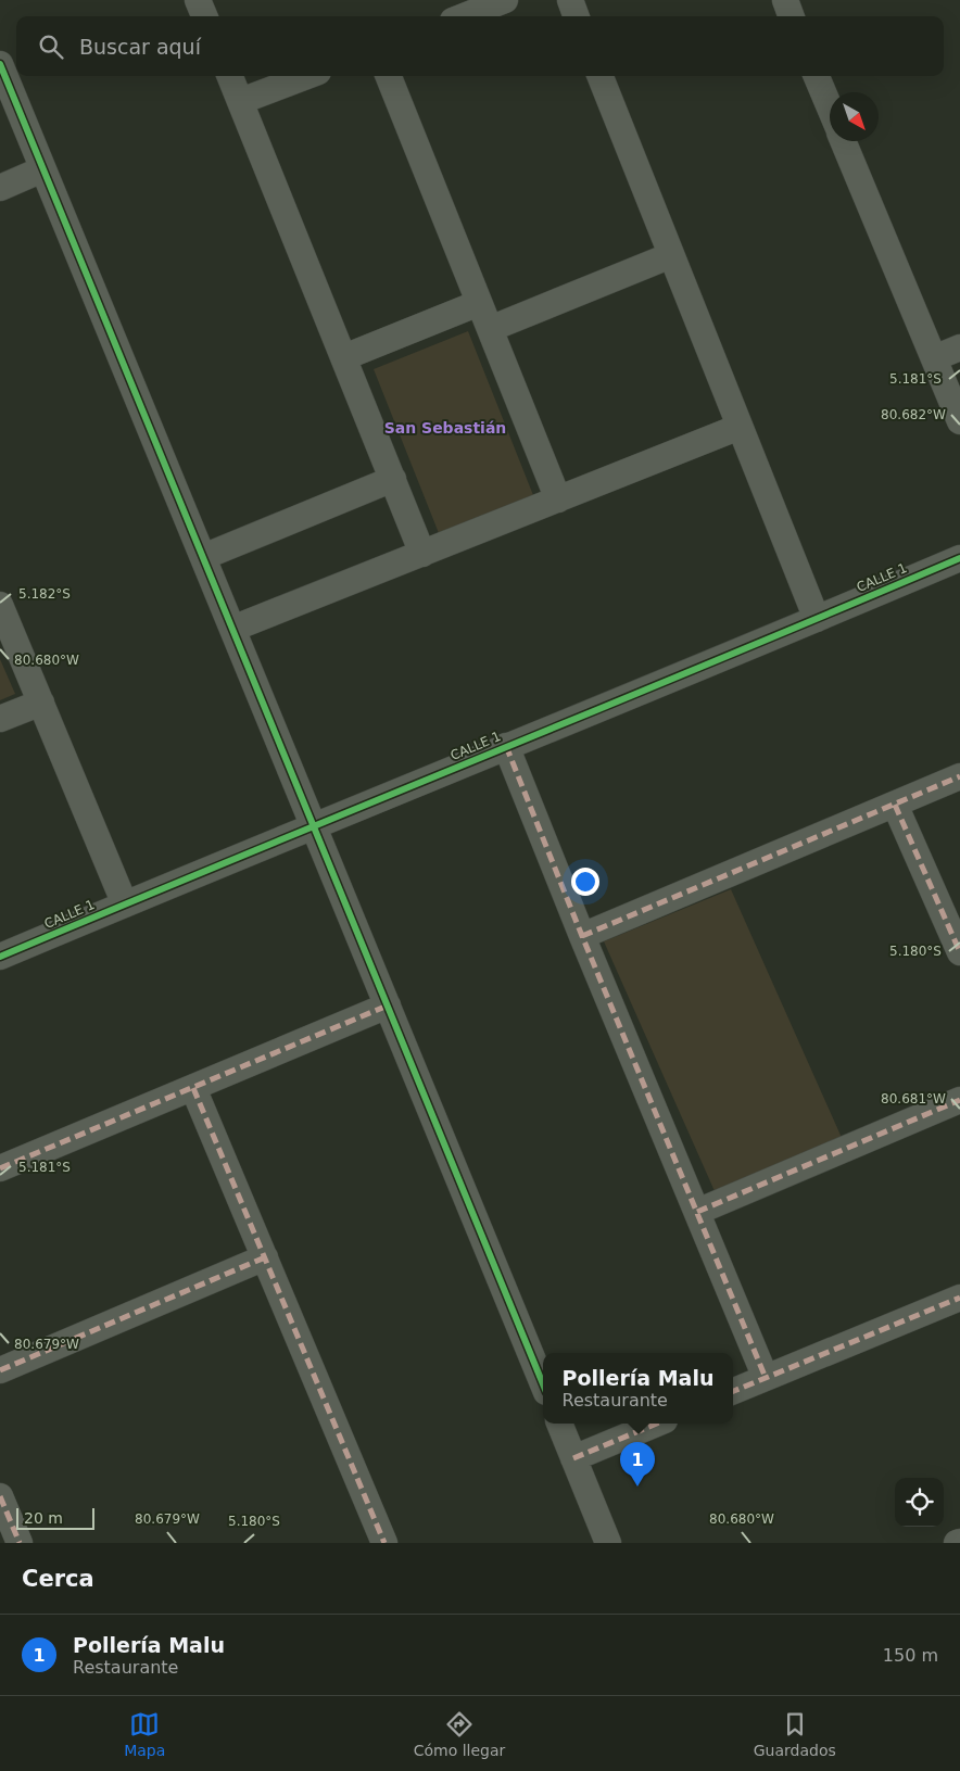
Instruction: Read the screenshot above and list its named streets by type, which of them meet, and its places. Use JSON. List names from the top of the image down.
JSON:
{
  "streets": {
    "street": ["CALLE 1"]
  },
  "districts": ["San Sebastián"],
  "scale_bar": "20 m",
  "north": "bottom right",
  "page": {
    "search": "Buscar aquí",
    "popup": ["Pollería Malu", "Restaurante"],
    "pins": "1",
    "scale": "20 m",
    "heading": "Cerca",
    "list": [
      {
        "mark": "1",
        "name": "Pollería Malu",
        "note": "Restaurante",
        "value": "150 m"
      }
    ],
    "nav": ["Mapa", "Cómo llegar", "Guardados"]
  },
  "coordinates": [
    "5.181°S",
    "80.682°W",
    "5.182°S",
    "80.680°W",
    "5.180°S",
    "80.681°W",
    "80.679°W"
  ]
}
